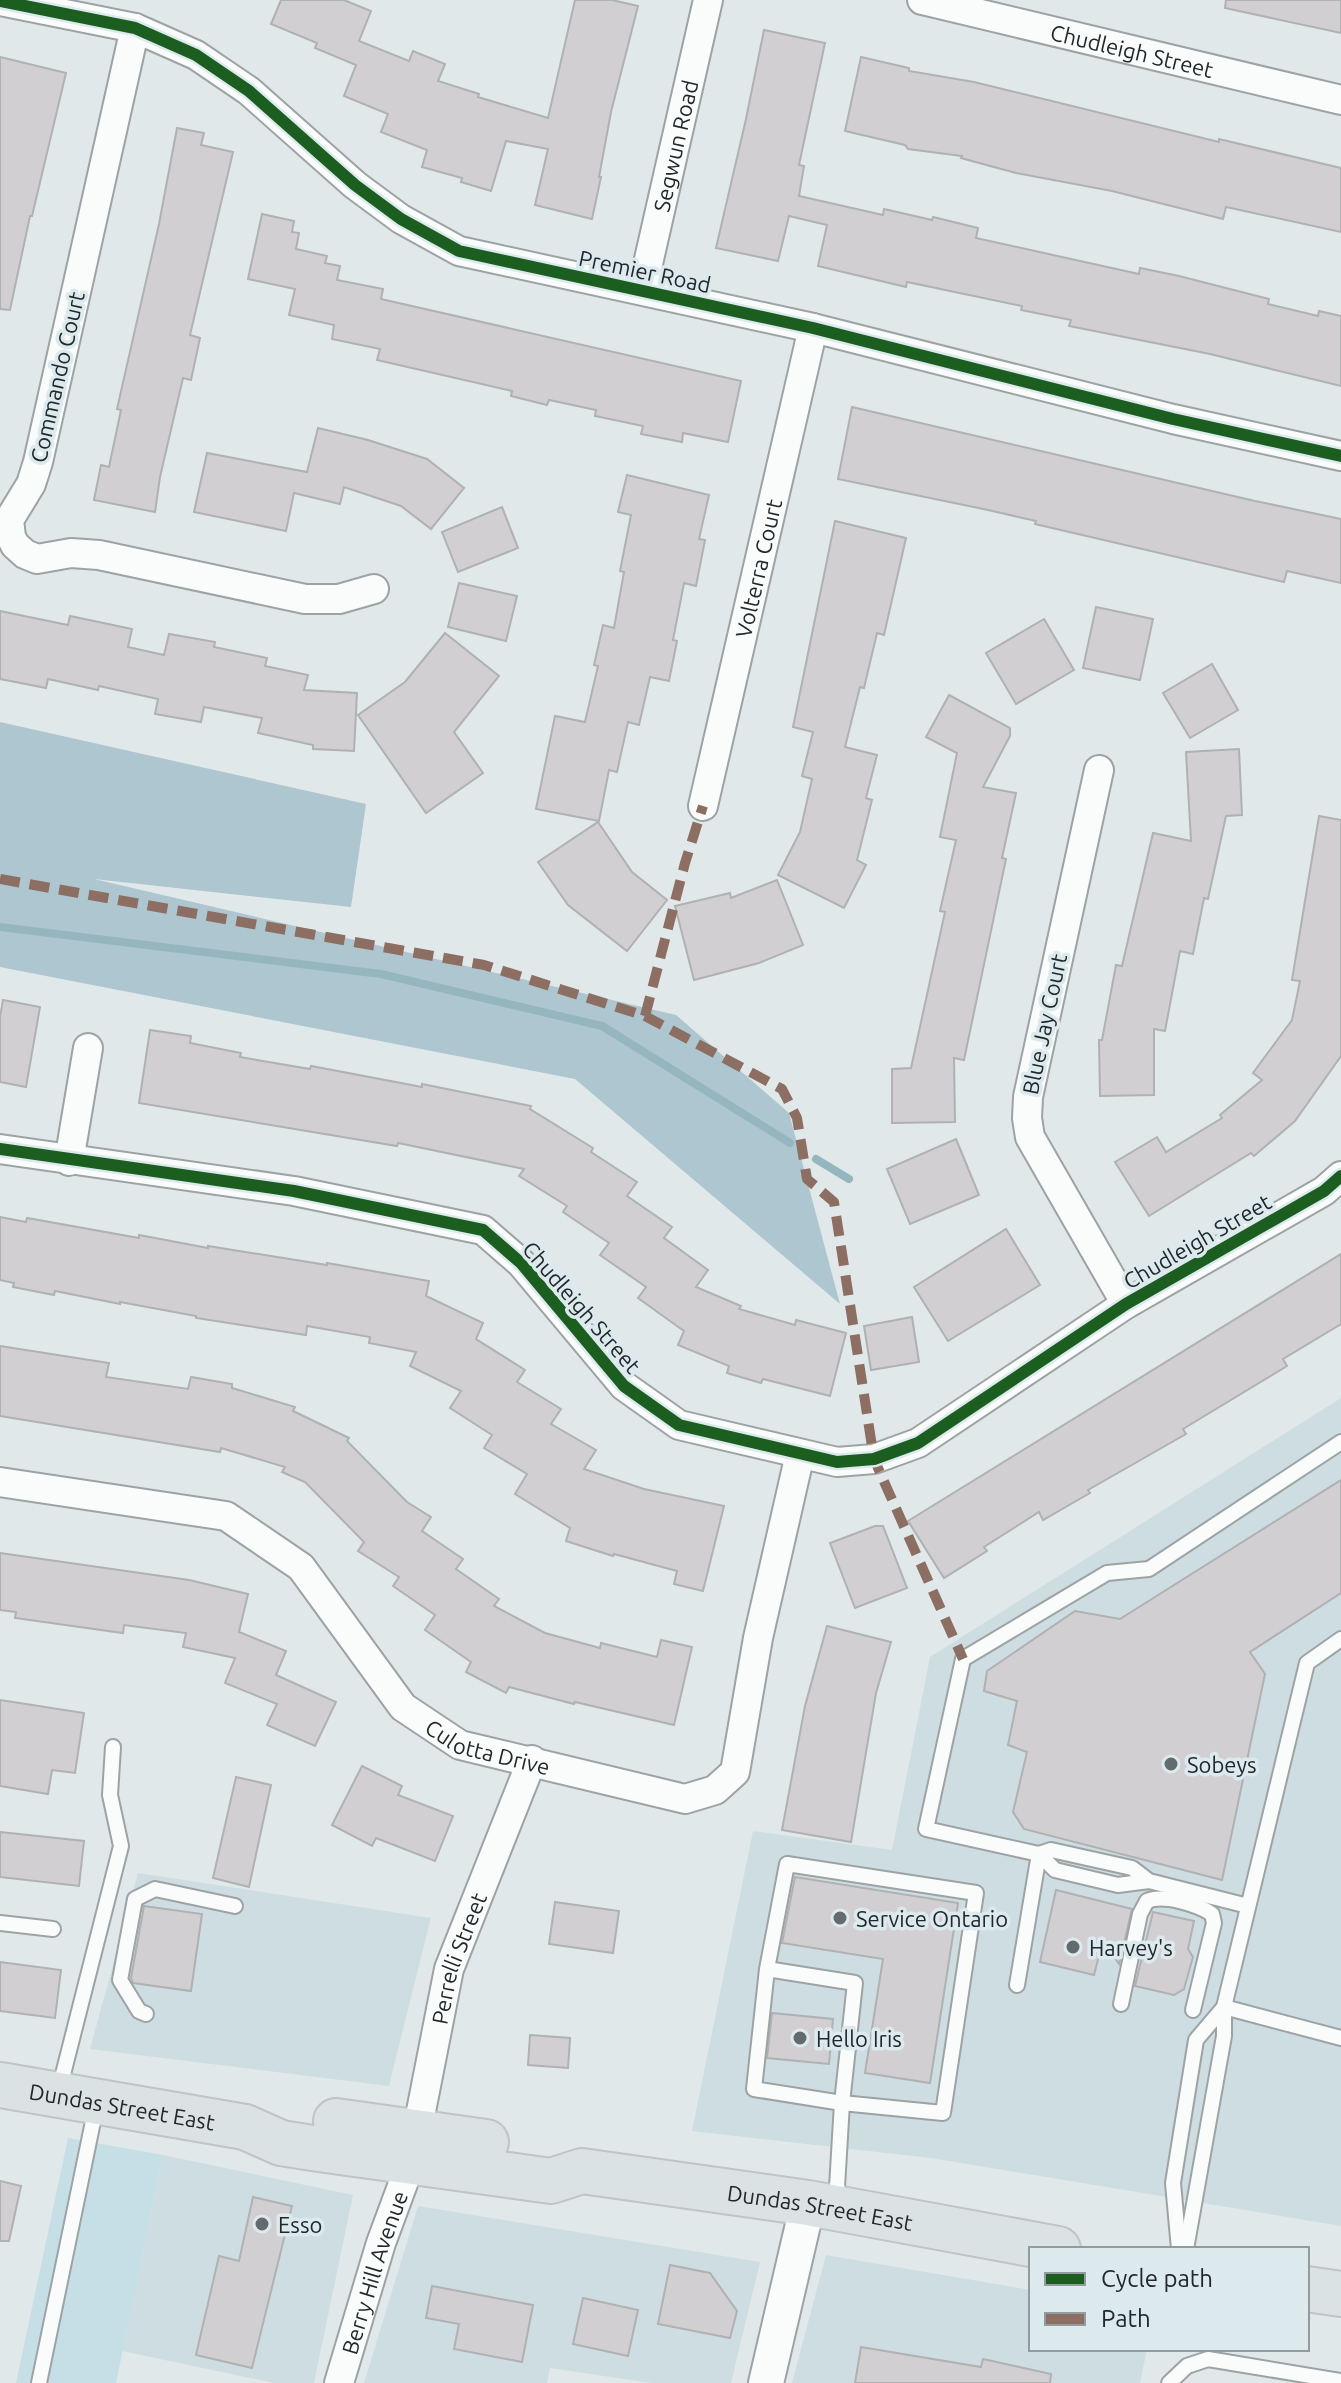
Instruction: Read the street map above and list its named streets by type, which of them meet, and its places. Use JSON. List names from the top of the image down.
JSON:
{
  "streets": {
    "main road": ["Dundas Street East"],
    "street": [
      "Chudleigh Street",
      "Segwun Road",
      "Premier Road",
      "Commando Court",
      "Volterra Court",
      "Blue Jay Court",
      "Culotta Drive",
      "Perrelli Street",
      "Berry Hill Avenue"
    ]
  },
  "crossings": [
    ["Chudleigh Street", "Blue Jay Court"],
    ["Chudleigh Street", "Culotta Drive"],
    ["Segwun Road", "Premier Road"],
    ["Premier Road", "Commando Court"],
    ["Premier Road", "Volterra Court"],
    ["Culotta Drive", "Perrelli Street"],
    ["Perrelli Street", "Dundas Street East"],
    ["Perrelli Street", "Berry Hill Avenue"],
    ["Dundas Street East", "Berry Hill Avenue"]
  ],
  "places": [
    "Sobeys",
    "Service Ontario",
    "Harvey's",
    "Hello Iris",
    "Esso"
  ],
  "legend": ["Cycle path", "Path"]
}
